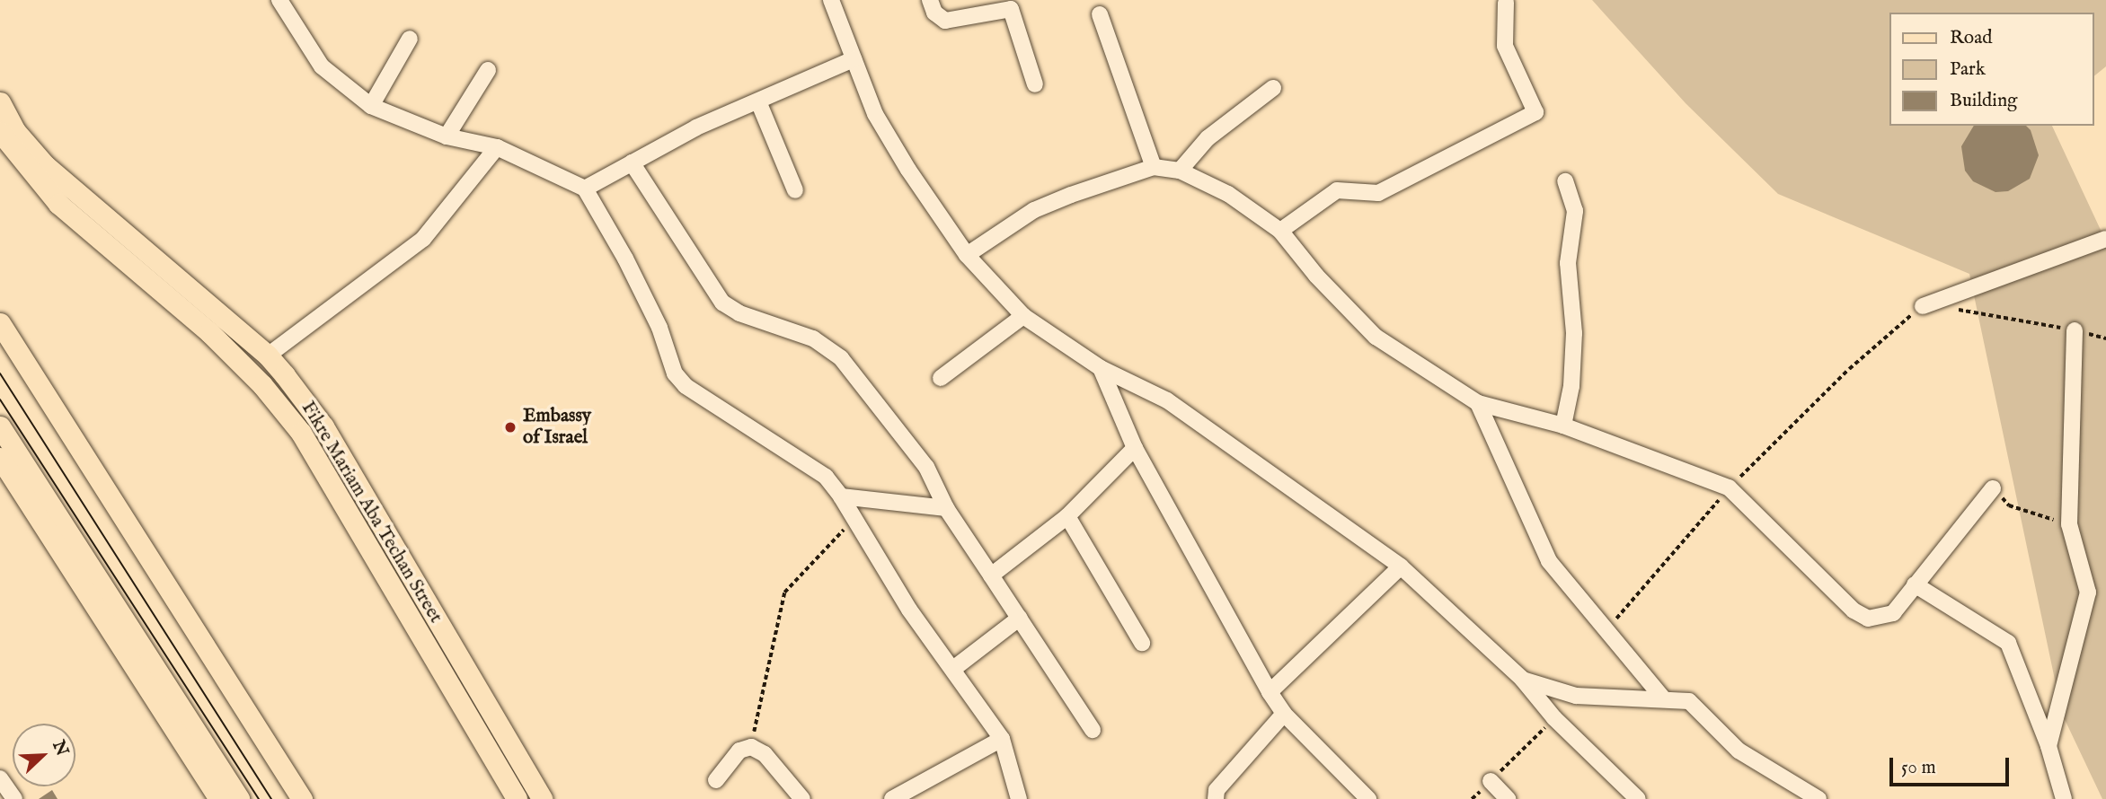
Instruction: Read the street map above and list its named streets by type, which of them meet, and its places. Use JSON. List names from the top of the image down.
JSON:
{
  "streets": {
    "main road": ["Fikre Mariam Aba Techan Street"]
  },
  "places": ["Embassy of Israel"],
  "legend": ["Road", "Park", "Building"],
  "scale_bar": "50 m",
  "north": "top right"
}
